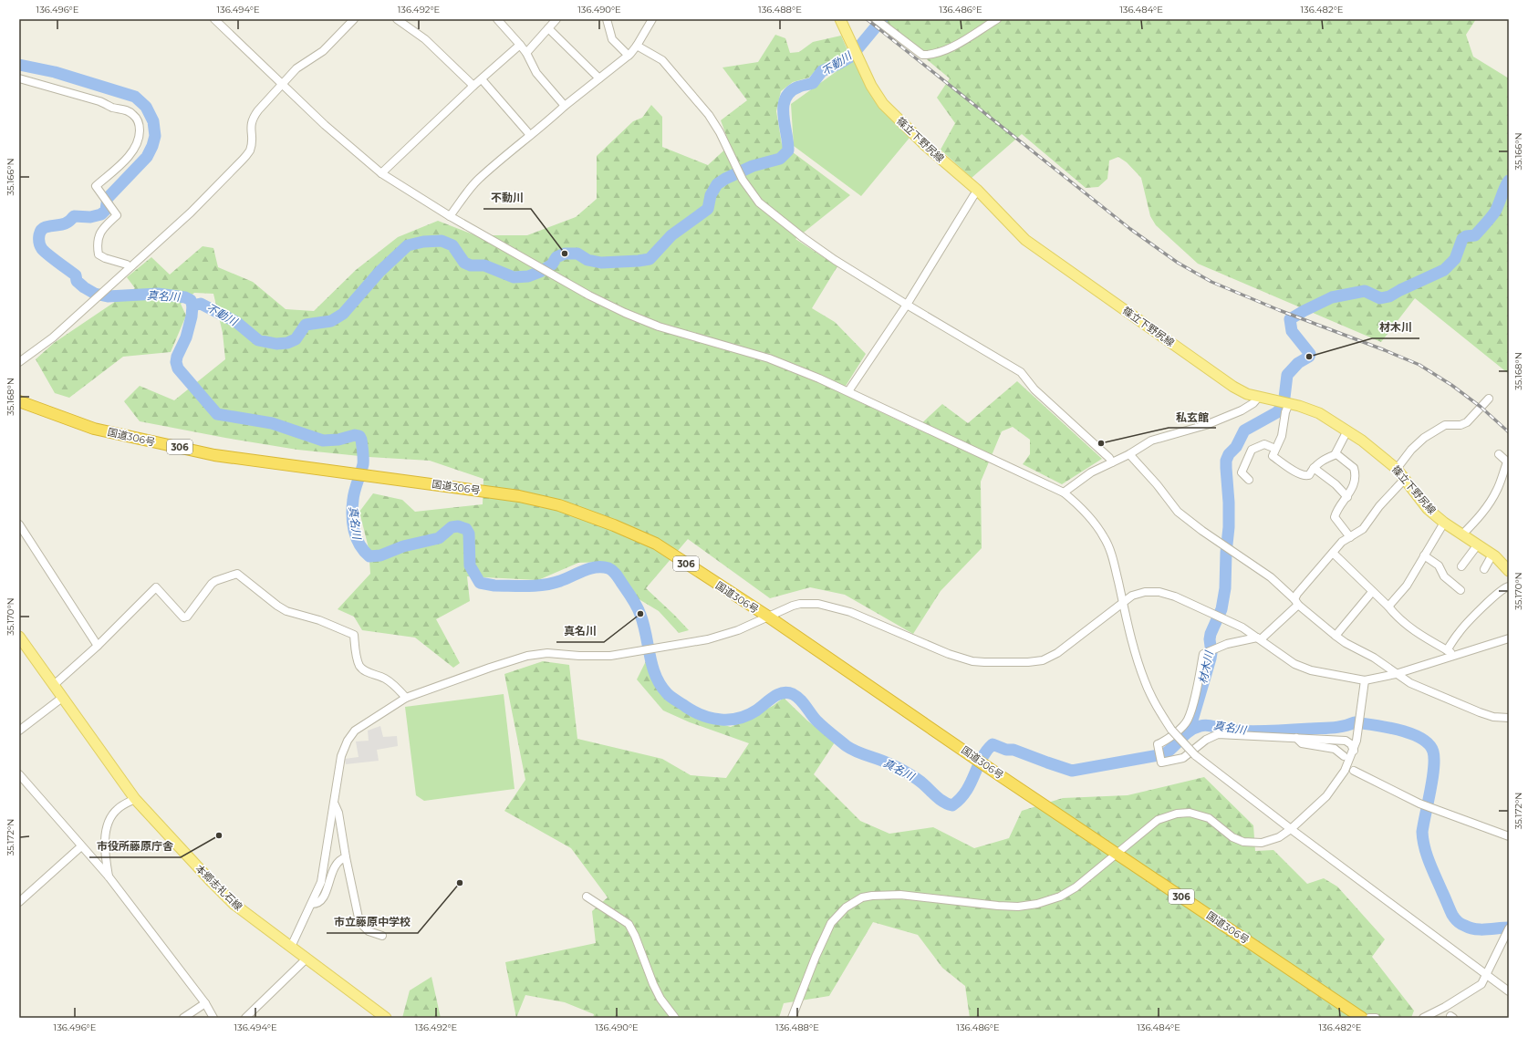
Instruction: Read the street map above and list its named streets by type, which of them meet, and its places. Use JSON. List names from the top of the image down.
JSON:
{
  "streets": {
    "highway": ["国道306号", "306"],
    "main road": ["篠立下野尻線", "本郷志礼石線"]
  },
  "water": ["不動川", "真名川", "材木川"],
  "places": [
    "不動川",
    "材木川",
    "私玄館",
    "真名川",
    "市役所藤原庁舎",
    "市立藤原中学校"
  ],
  "coordinates": [
    "136.496°E",
    "136.494°E",
    "136.492°E",
    "136.490°E",
    "136.488°E",
    "136.486°E",
    "136.484°E",
    "136.482°E",
    "35.166°N",
    "35.168°N",
    "35.170°N",
    "35.172°N"
  ]
}
